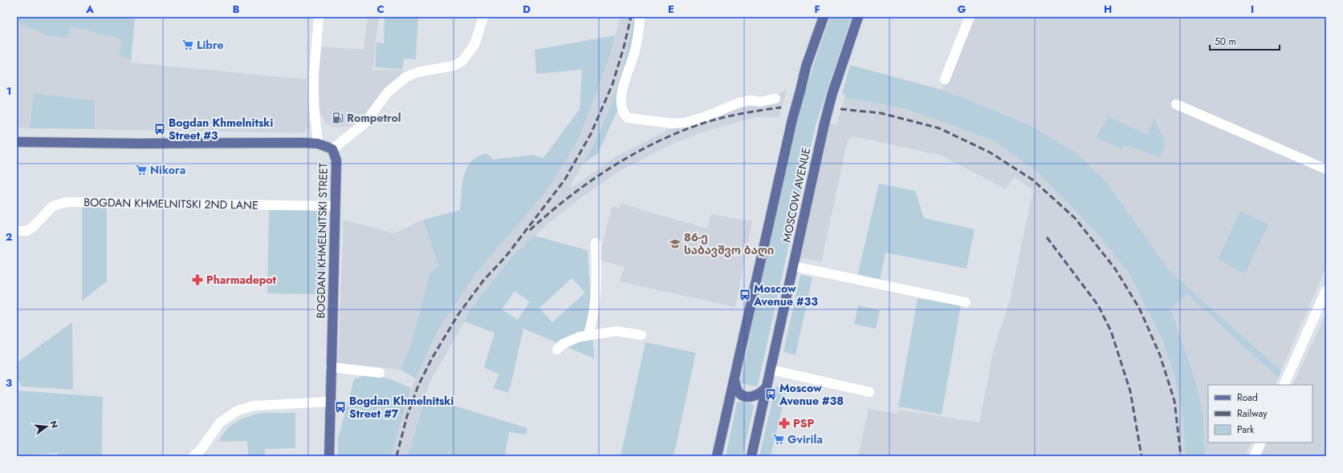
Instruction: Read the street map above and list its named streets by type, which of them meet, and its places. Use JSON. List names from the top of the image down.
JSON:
{
  "streets": {
    "main road": ["MOSCOW AVENUE", "BOGDAN KHMELNITSKI STREET"],
    "street": ["BOGDAN KHMELNITSKI 2ND LANE"]
  },
  "crossings": [
    ["BOGDAN KHMELNITSKI 2ND LANE", "BOGDAN KHMELNITSKI STREET"]
  ],
  "places": {
    "supermarket": ["Libre", "Nikora", "Gvirila"],
    "fuel station": ["Rompetrol"],
    "bus stop": [
      "Bogdan Khmelnitski Street #3",
      "Moscow Avenue #33",
      "Moscow Avenue #38",
      "Bogdan Khmelnitski Street #7"
    ],
    "school or university": ["86-ე საბავშვო ბაღი"],
    "pharmacy": ["Pharmadepot", "PSP"]
  },
  "legend": ["Road", "Railway", "Park"],
  "scale_bar": "50 m",
  "north": "right",
  "grid": {
    "columns": [
      "A",
      "B",
      "C",
      "D",
      "E",
      "F",
      "G",
      "H",
      "I"
    ],
    "rows": ["1", "2", "3"]
  }
}
